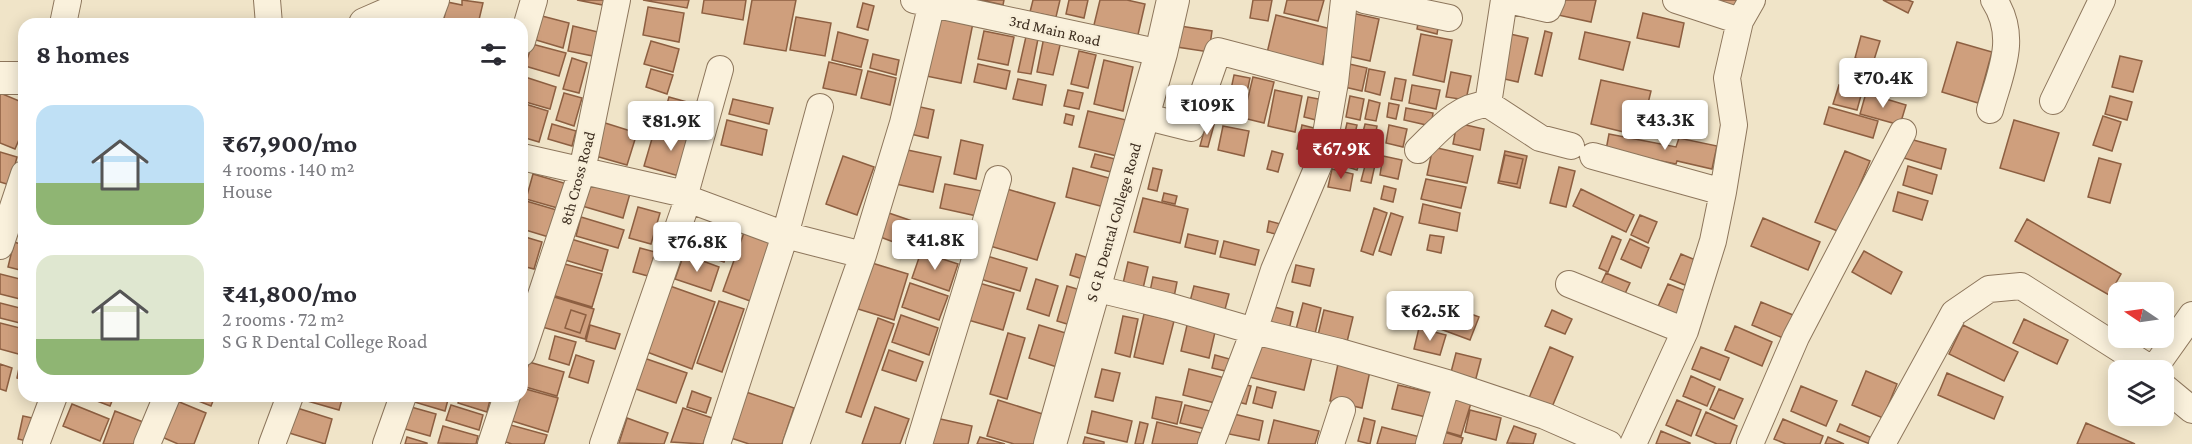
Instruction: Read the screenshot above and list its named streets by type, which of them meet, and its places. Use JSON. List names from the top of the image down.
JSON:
{
  "streets": {
    "street": ["3rd Main Road", "8th Cross Road", "S G R Dental College Road"]
  },
  "crossings": [
    ["3rd Main Road", "S G R Dental College Road"]
  ],
  "north": "left",
  "page": {
    "heading": "8 homes",
    "price": [
      "₹70.4K",
      "₹109K",
      "₹43.3K",
      "₹81.9K",
      "₹67.9K",
      "₹41.8K",
      "₹76.8K",
      "₹62.5K"
    ],
    "list": [
      {
        "name": "₹67,900/mo",
        "note": "4 rooms · 140 m² · House"
      },
      {
        "name": "₹41,800/mo",
        "note": "2 rooms · 72 m² · S G R Dental College Road"
      }
    ]
  }
}
